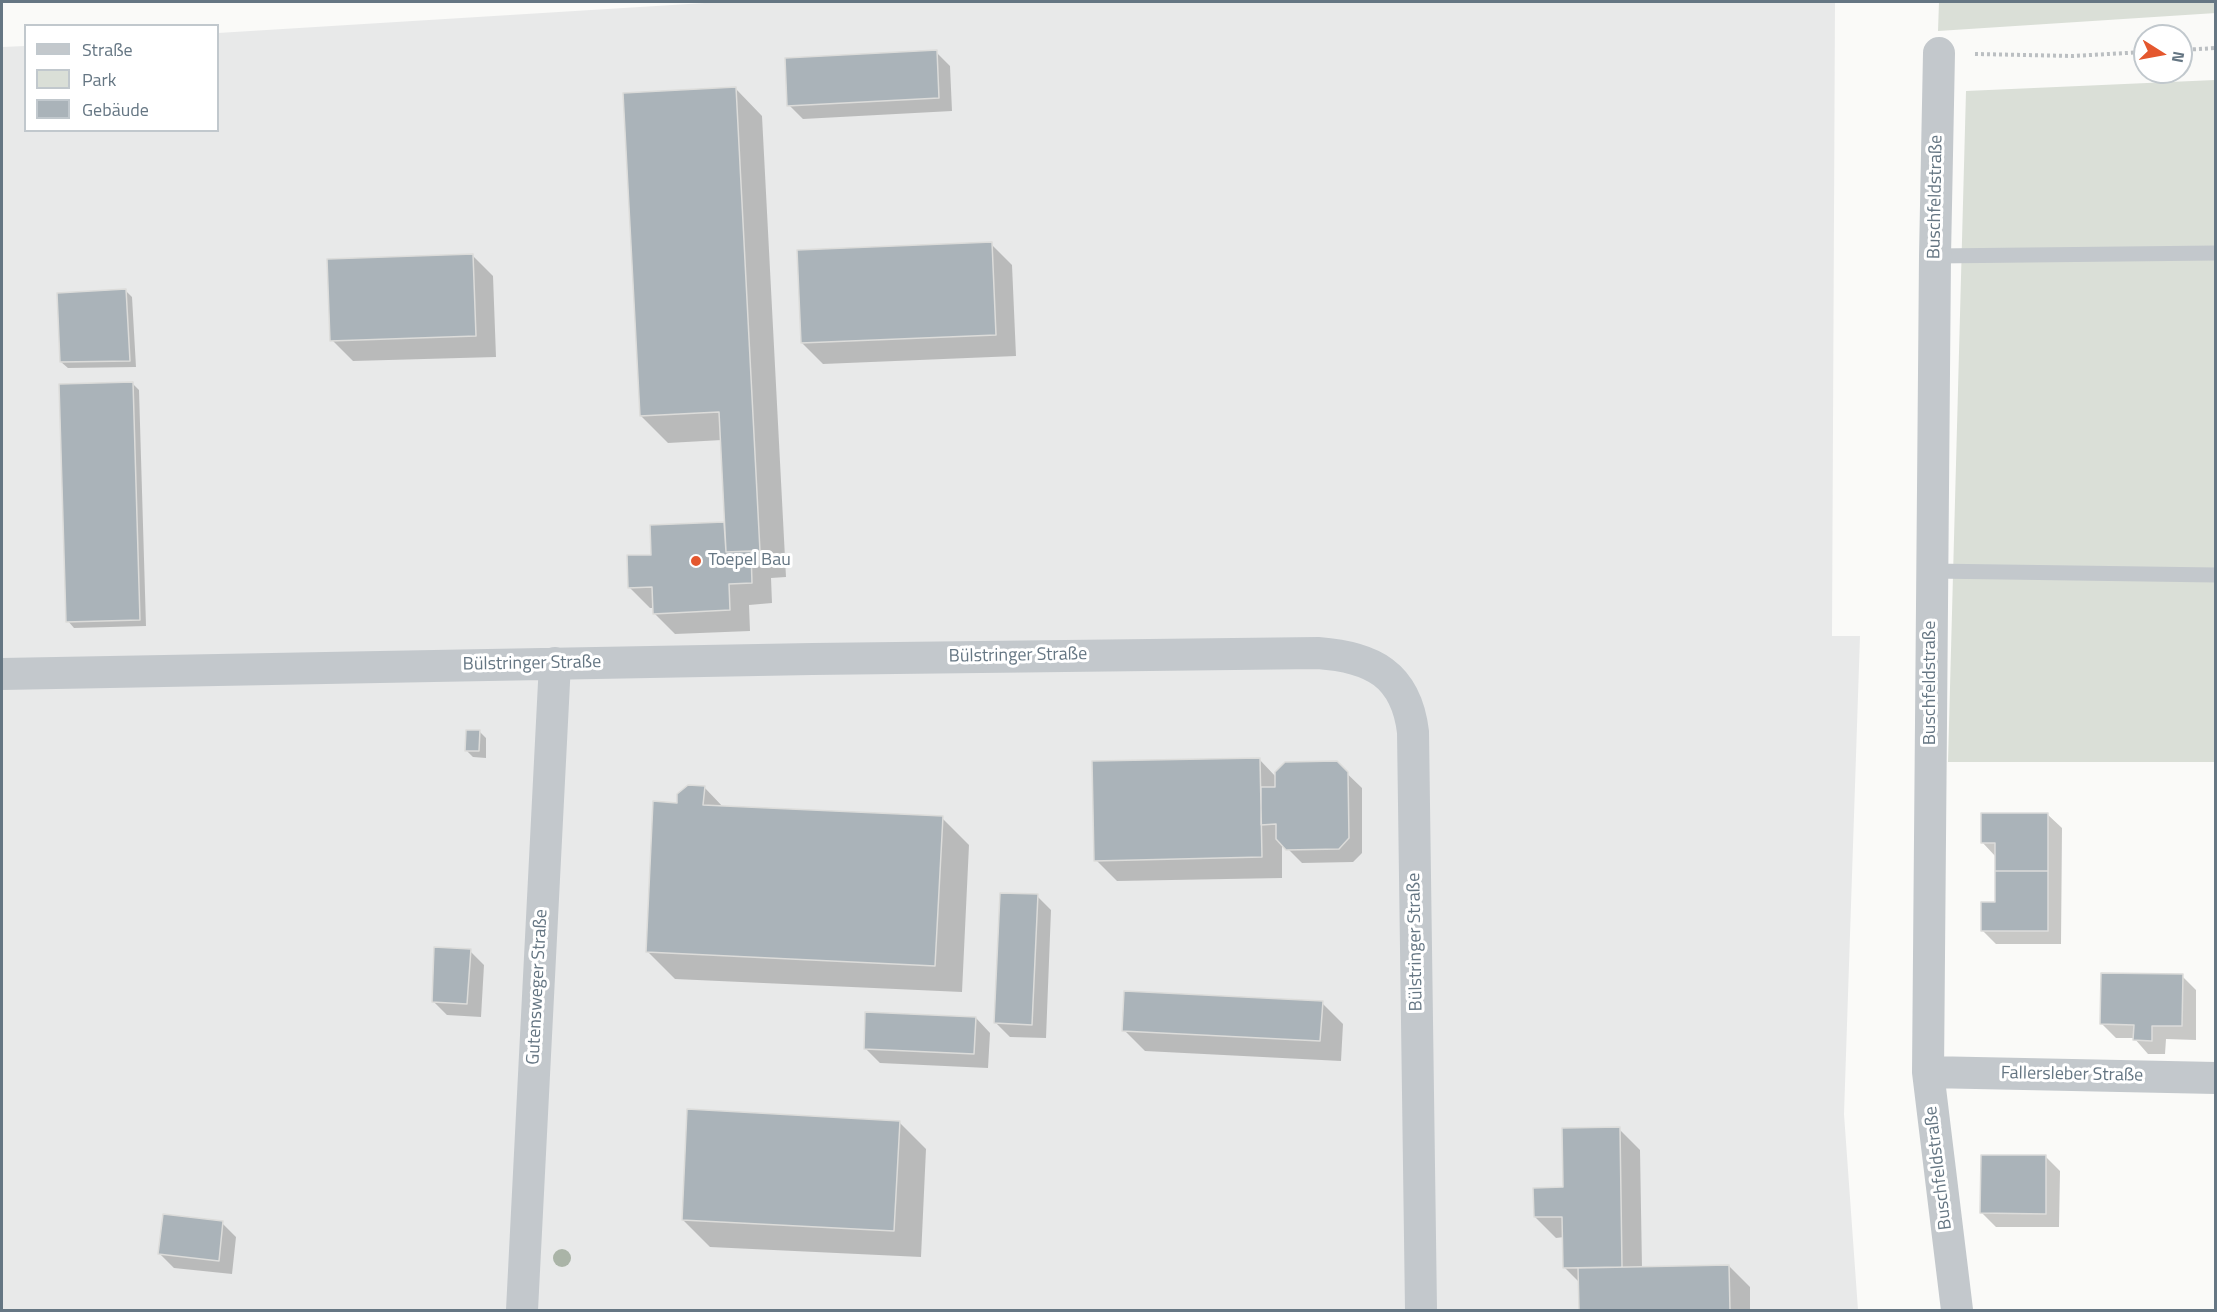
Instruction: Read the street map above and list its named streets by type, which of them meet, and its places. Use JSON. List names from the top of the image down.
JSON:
{
  "streets": {
    "street": [
      "Buschfeldstraße",
      "Bülstringer Straße",
      "Gutensweger Straße",
      "Fallersleber Straße"
    ]
  },
  "crossings": [
    ["Buschfeldstraße", "Fallersleber Straße"],
    ["Bülstringer Straße", "Gutensweger Straße"]
  ],
  "places": ["Toepel Bau"],
  "legend": ["Straße", "Park", "Gebäude"],
  "north": "right"
}
